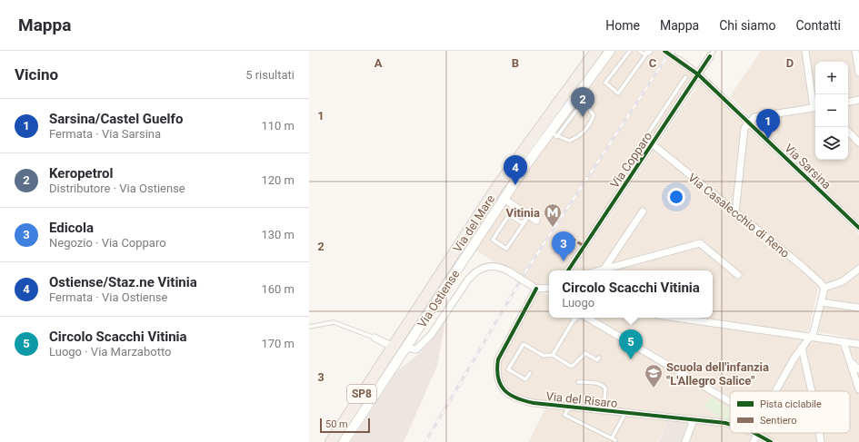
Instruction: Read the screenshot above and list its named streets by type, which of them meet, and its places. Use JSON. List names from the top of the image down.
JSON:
{
  "streets": {
    "main road": ["Via del Mare", "Via Ostiense", "SP8"],
    "street": [
      "Via Copparo",
      "Via Sarsina",
      "Via Casalecchio di Reno",
      "Via del Risaro"
    ]
  },
  "crossings": [
    ["Via Copparo", "Via Sarsina"],
    ["Via Copparo", "Via Casalecchio di Reno"]
  ],
  "places": {
    "metro station": ["Vitinia"],
    "school or university": ["Scuola dell'infanzia \"L'Allegro Salice\""]
  },
  "legend": ["Pista ciclabile", "Sentiero"],
  "scale_bar": "50 m",
  "page": {
    "header": "Mappa",
    "nav": [
      "Home",
      "Mappa",
      "Chi siamo",
      "Contatti"
    ],
    "heading": ["Vicino", "5 risultati"],
    "map_buttons": ["+", "−"],
    "pins": [
      "2",
      "1",
      "4",
      "3",
      "5"
    ],
    "list": [
      {
        "mark": "1",
        "name": "Sarsina/Castel Guelfo",
        "note": "Fermata · Via Sarsina",
        "value": "110 m"
      },
      {
        "mark": "2",
        "name": "Keropetrol",
        "note": "Distributore · Via Ostiense",
        "value": "120 m"
      },
      {
        "mark": "3",
        "name": "Edicola",
        "note": "Negozio · Via Copparo",
        "value": "130 m"
      },
      {
        "mark": "4",
        "name": "Ostiense/Staz.ne Vitinia",
        "note": "Fermata · Via Ostiense",
        "value": "160 m"
      },
      {
        "mark": "5",
        "name": "Circolo Scacchi Vitinia",
        "note": "Luogo · Via Marzabotto",
        "value": "170 m"
      }
    ],
    "popup": ["Circolo Scacchi Vitinia", "Luogo"],
    "scale": "50 m"
  },
  "grid": {
    "columns": [
      "A",
      "B",
      "C",
      "D"
    ],
    "rows": ["1", "2", "3"]
  }
}
